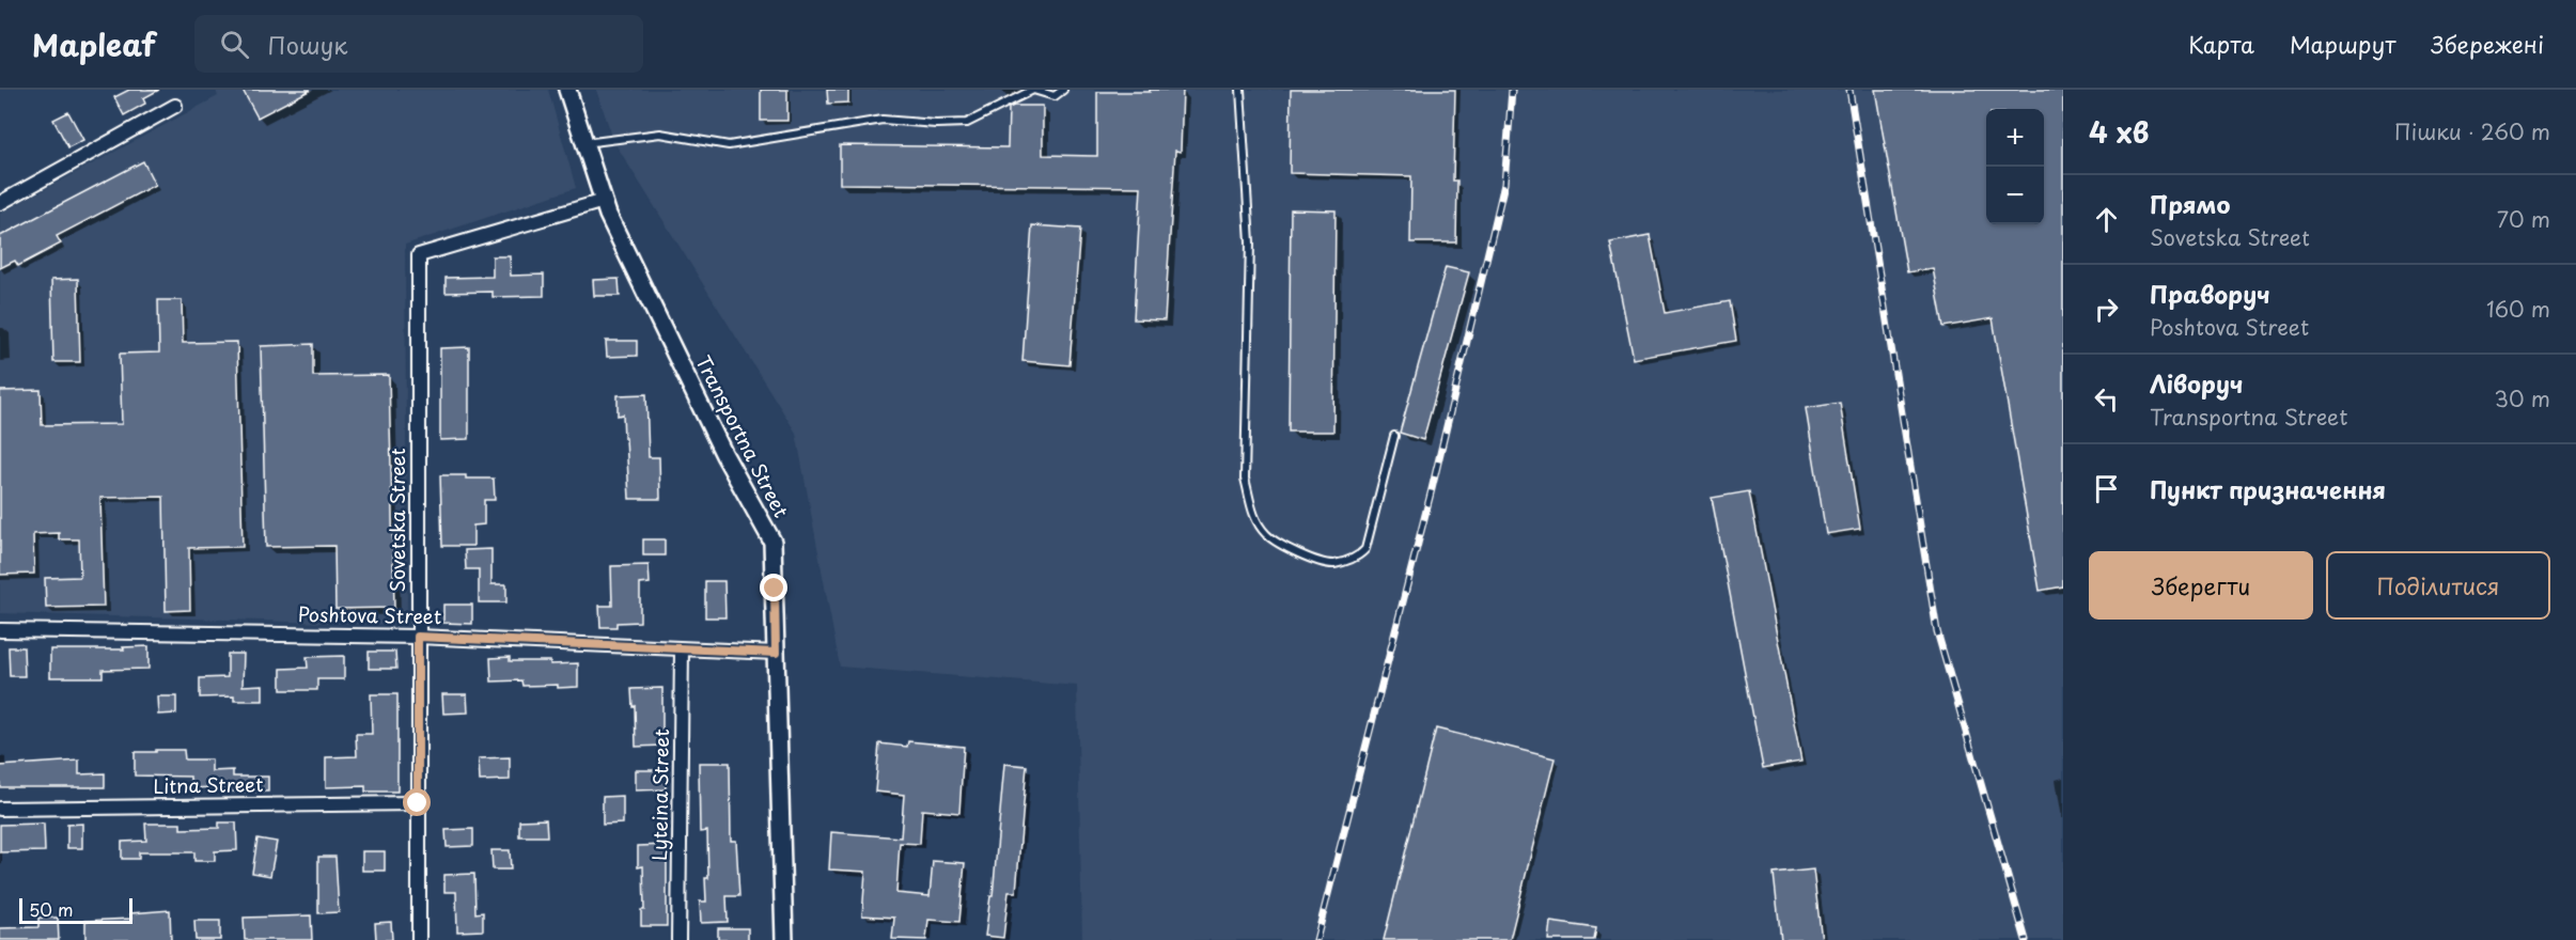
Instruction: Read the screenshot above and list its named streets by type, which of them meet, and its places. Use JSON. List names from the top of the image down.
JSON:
{
  "streets": {
    "street": [
      "Transportna Street",
      "Sovetska Street",
      "Poshtova Street",
      "Litna Street",
      "Lyteina Street"
    ]
  },
  "crossings": [
    ["Transportna Street", "Sovetska Street"],
    ["Transportna Street", "Poshtova Street"],
    ["Sovetska Street", "Poshtova Street"],
    ["Sovetska Street", "Litna Street"],
    ["Poshtova Street", "Lyteina Street"]
  ],
  "scale_bar": "50 m",
  "page": {
    "header": "Mapleaf",
    "search": "Пошук",
    "nav": ["Карта", "Маршрут", "Збережені"],
    "heading": ["4 хв", "Пішки · 260 m"],
    "map_buttons": ["+", "−"],
    "list": [
      ["Прямо", "Sovetska Street", "70 m"],
      ["Праворуч", "Poshtova Street", "160 m"],
      ["Ліворуч", "Transportna Street", "30 m"],
      "Пункт призначення"
    ],
    "buttons": ["Зберегти", "Поділитися"],
    "scale": "50 m"
  }
}
